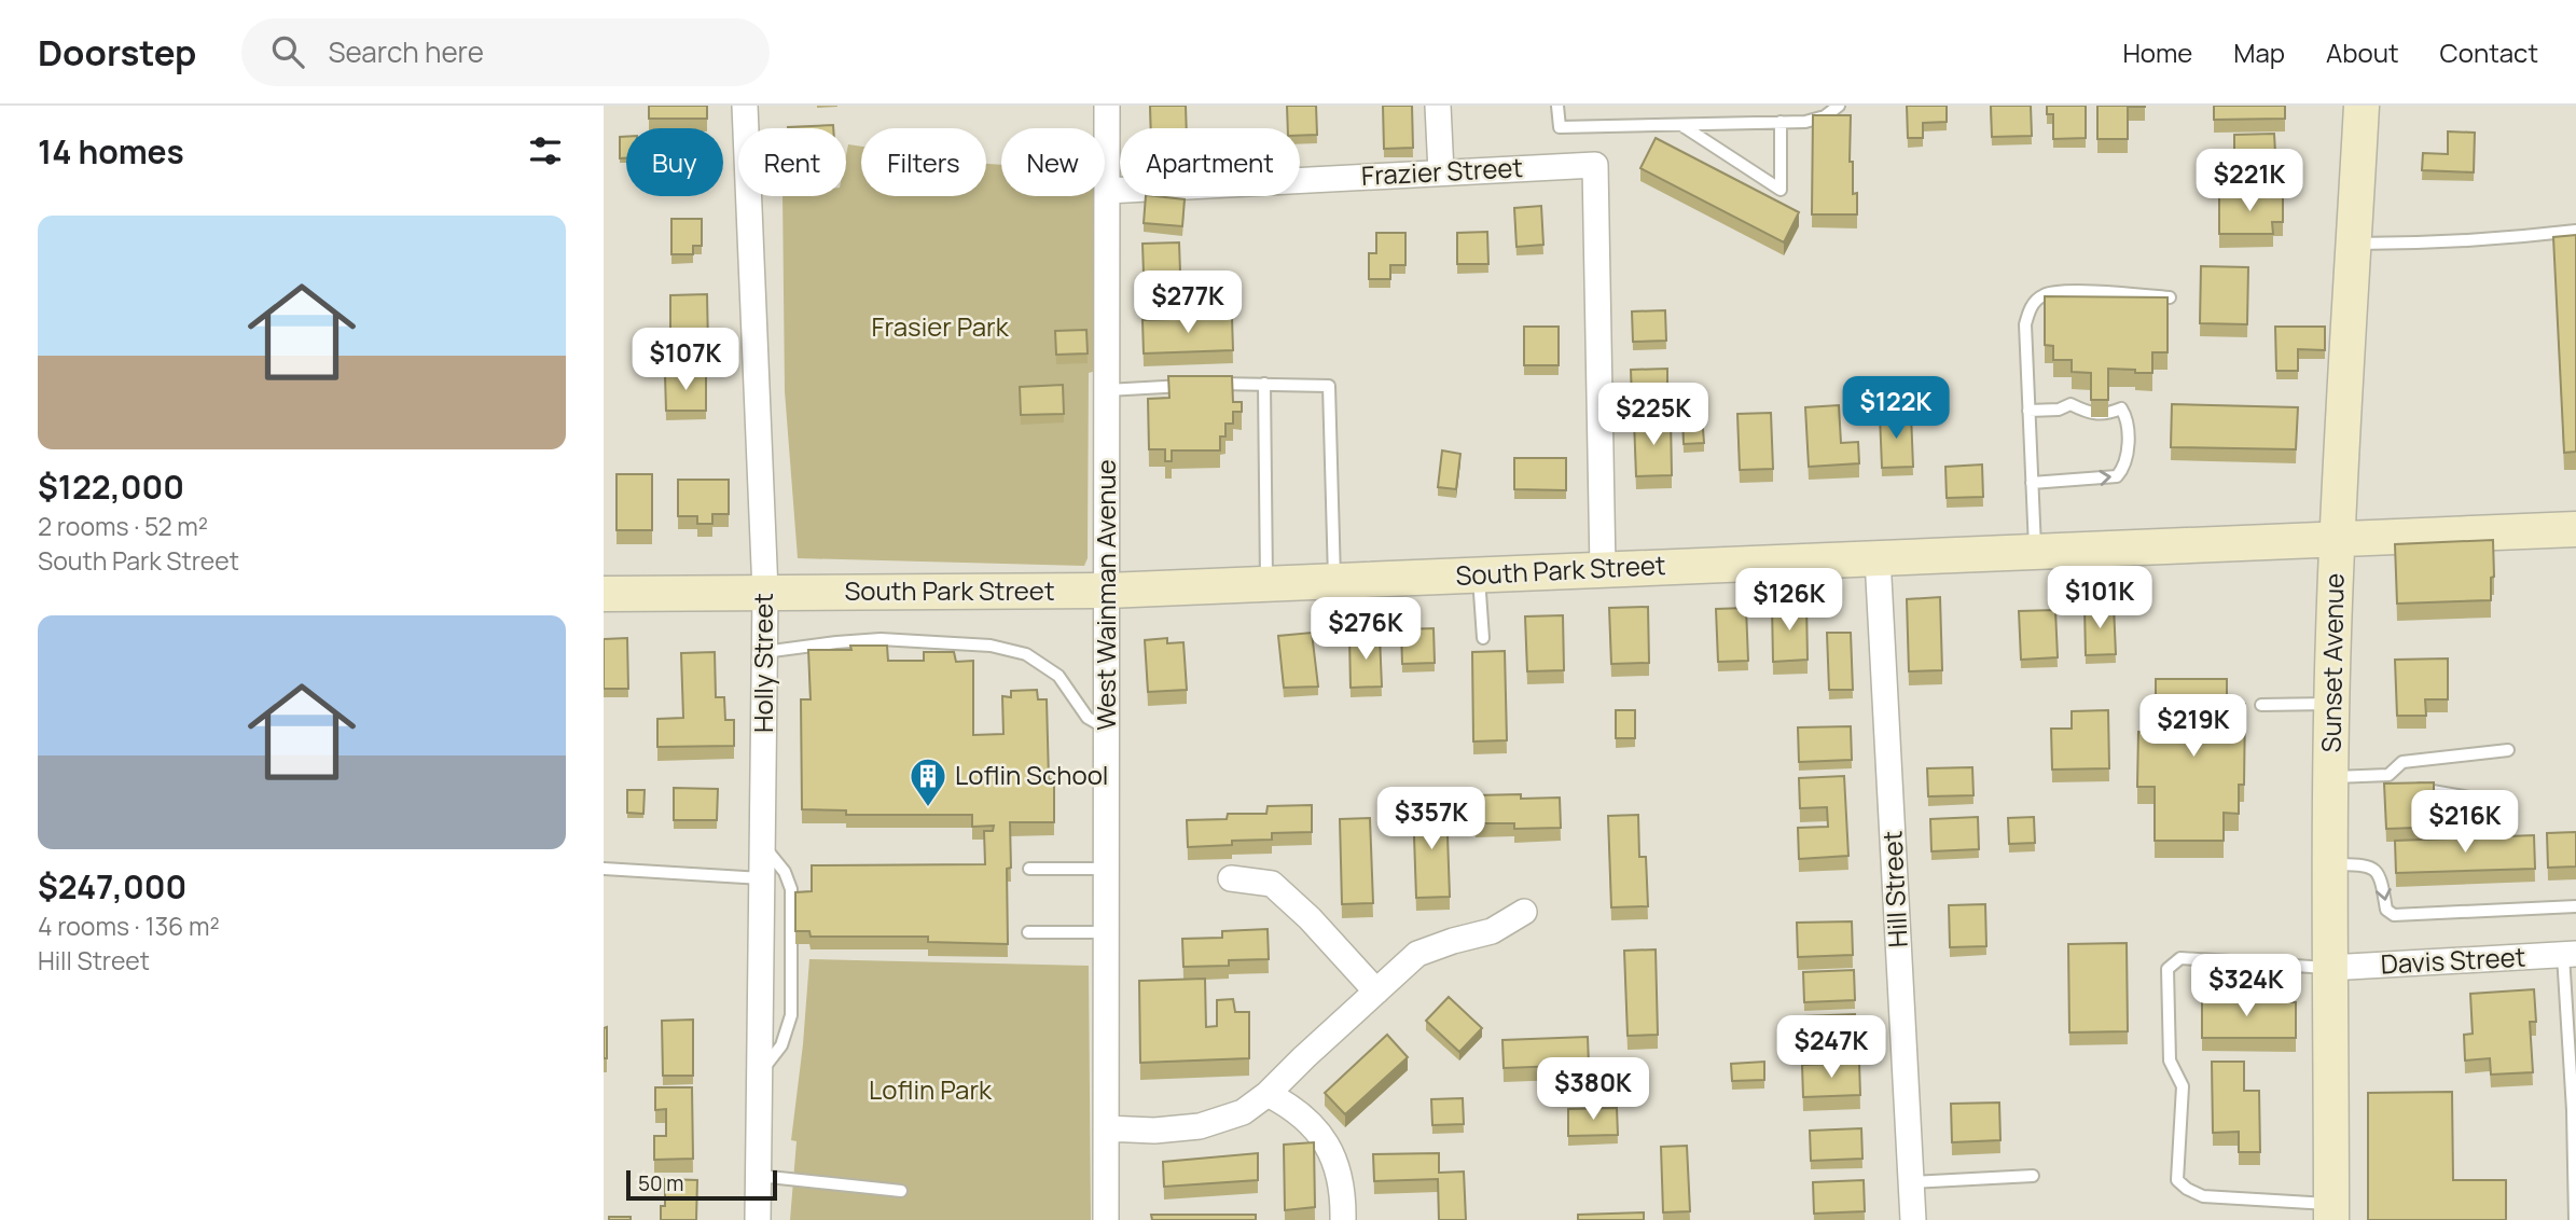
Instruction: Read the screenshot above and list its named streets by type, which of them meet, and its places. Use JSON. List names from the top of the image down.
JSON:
{
  "streets": {
    "main road": ["South Park Street", "Sunset Avenue"],
    "street": [
      "Frazier Street",
      "West Wainman Avenue",
      "Holly Street",
      "Hill Street",
      "Davis Street"
    ]
  },
  "crossings": [
    ["Frazier Street", "South Park Street"],
    ["Frazier Street", "West Wainman Avenue"],
    ["South Park Street", "West Wainman Avenue"],
    ["South Park Street", "Holly Street"],
    ["South Park Street", "Sunset Avenue"],
    ["South Park Street", "Hill Street"],
    ["Sunset Avenue", "Davis Street"]
  ],
  "parks": ["Frasier Park", "Loflin Park"],
  "places": {
    "building": ["Loflin School"]
  },
  "scale_bar": "50 m",
  "page": {
    "header": "Doorstep",
    "search": "Search here",
    "nav": [
      "Home",
      "Map",
      "About",
      "Contact"
    ],
    "heading": "14 homes",
    "chip": [
      "Buy",
      "Rent",
      "Filters",
      "New",
      "Apartment"
    ],
    "price": [
      "$221K",
      "$277K",
      "$107K",
      "$122K",
      "$225K",
      "$101K",
      "$126K",
      "$276K",
      "$219K",
      "$357K",
      "$216K",
      "$324K",
      "$247K",
      "$380K"
    ],
    "list": [
      {
        "name": "$122,000",
        "note": "2 rooms · 52 m² · South Park Street"
      },
      {
        "name": "$247,000",
        "note": "4 rooms · 136 m² · Hill Street"
      }
    ],
    "scale": "50 m"
  }
}
